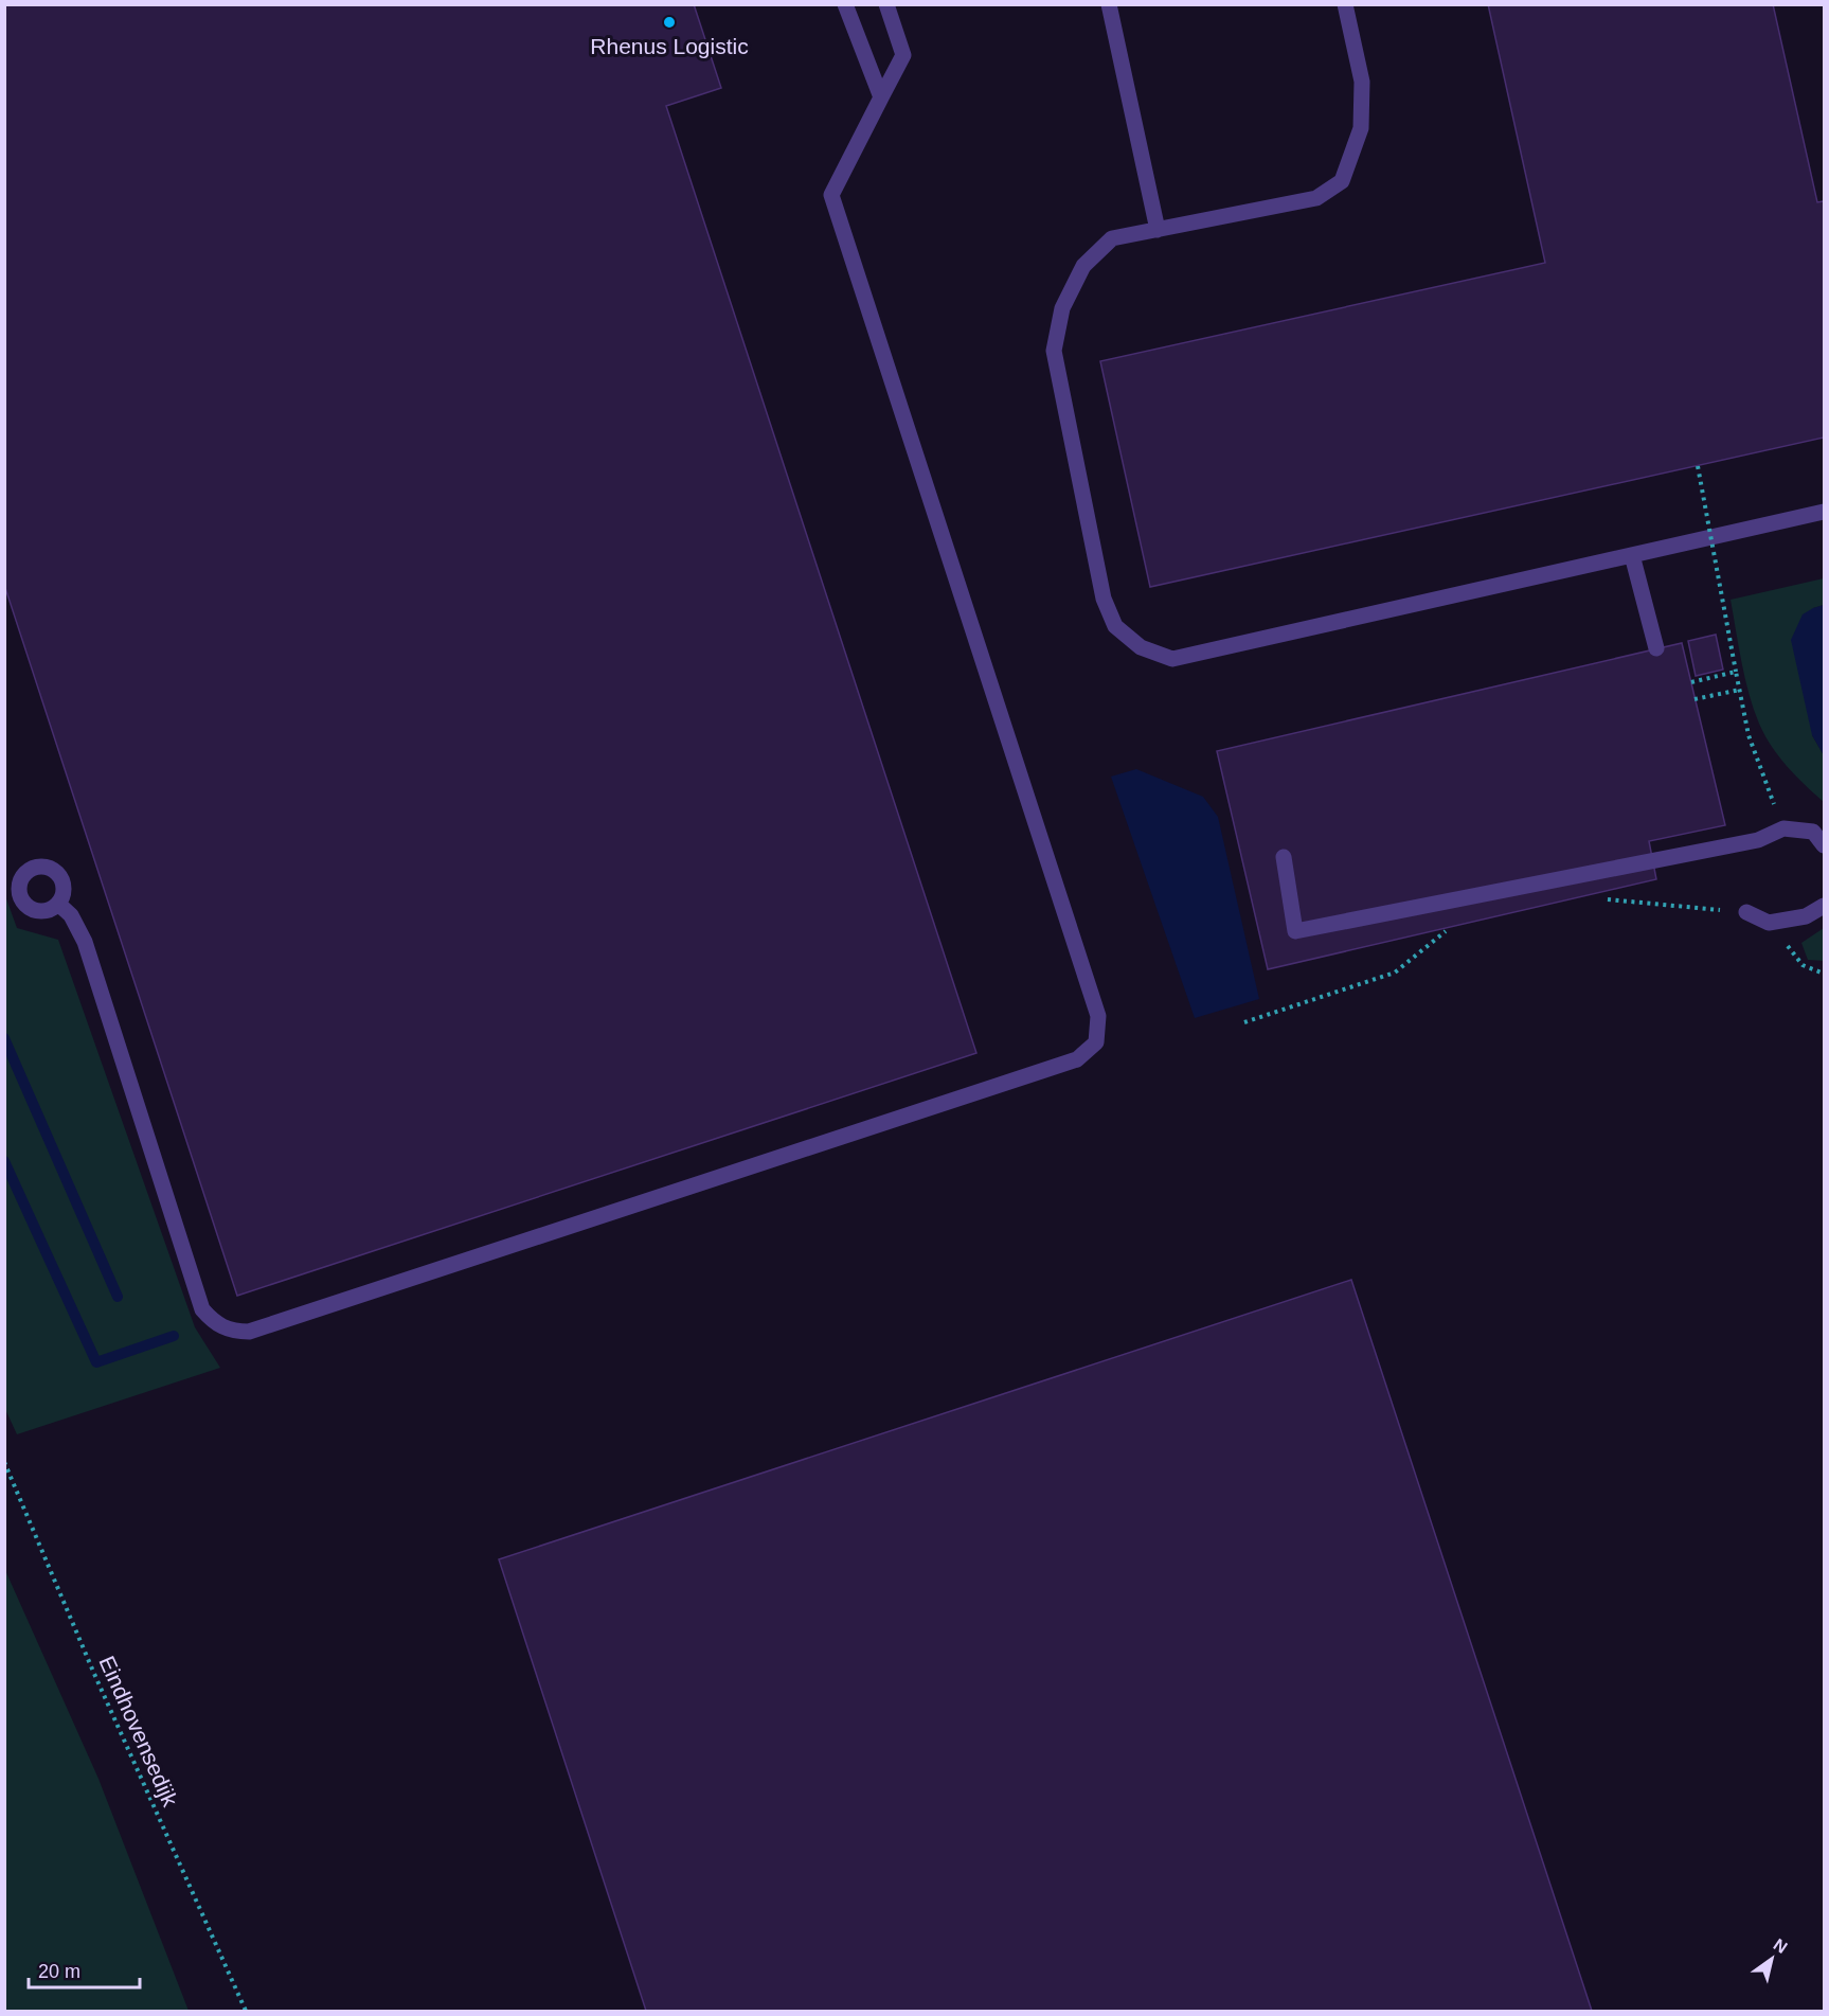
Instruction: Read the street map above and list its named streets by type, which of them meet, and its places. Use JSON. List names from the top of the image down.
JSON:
{
  "streets": {
    "path": ["Eindhovensedijk"]
  },
  "places": ["Rhenus Logistic"],
  "scale_bar": "20 m",
  "north": "top right"
}
